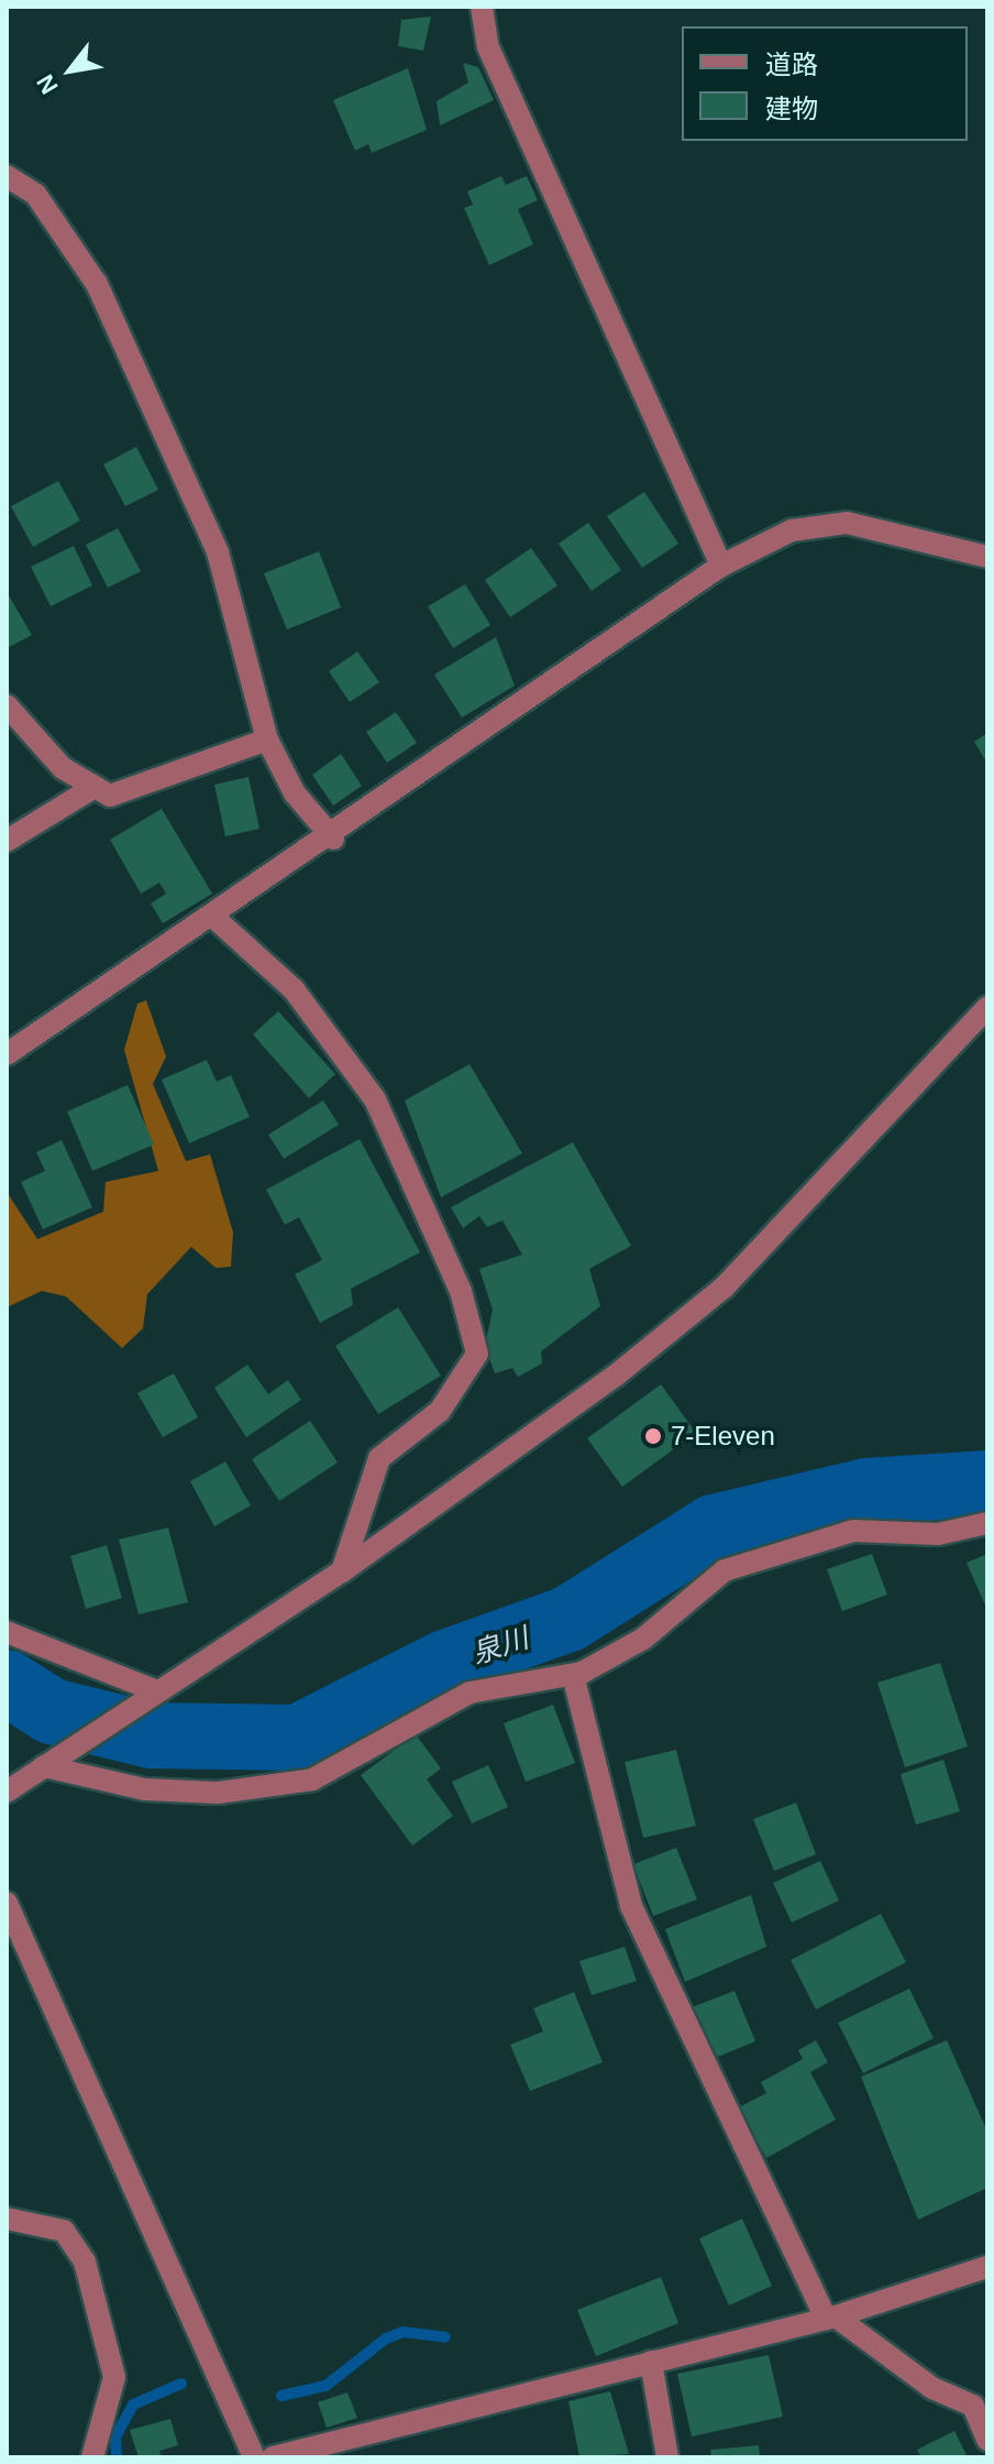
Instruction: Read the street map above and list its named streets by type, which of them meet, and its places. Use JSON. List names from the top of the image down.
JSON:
{
  "water": ["泉川"],
  "places": ["7-Eleven"],
  "legend": ["道路", "建物"],
  "north": "bottom left"
}
